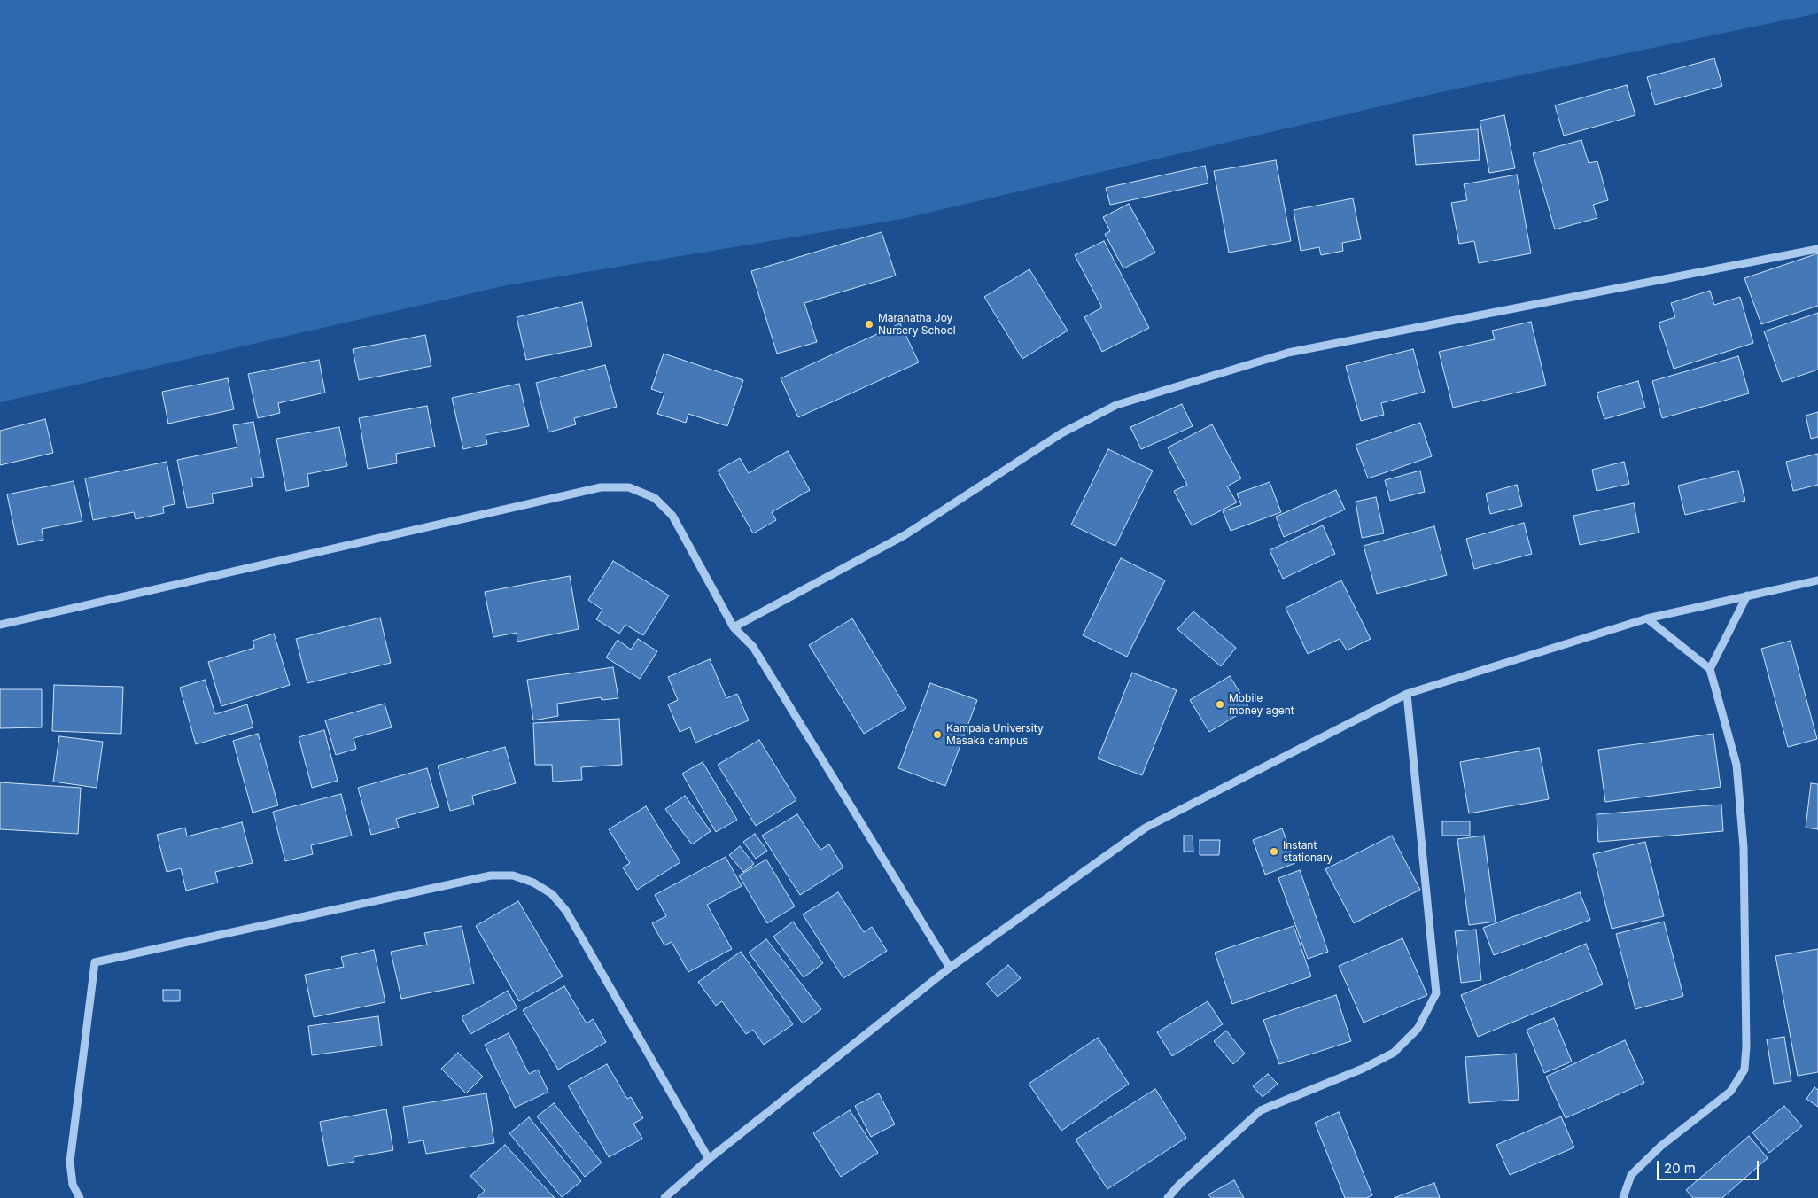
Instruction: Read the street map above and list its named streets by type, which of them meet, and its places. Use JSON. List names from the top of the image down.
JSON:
{
  "places": [
    "Maranatha Joy Nursery School",
    "Mobile money agent",
    "Kampala University Masaka campus",
    "Instant stationary"
  ],
  "scale_bar": "20 m"
}
